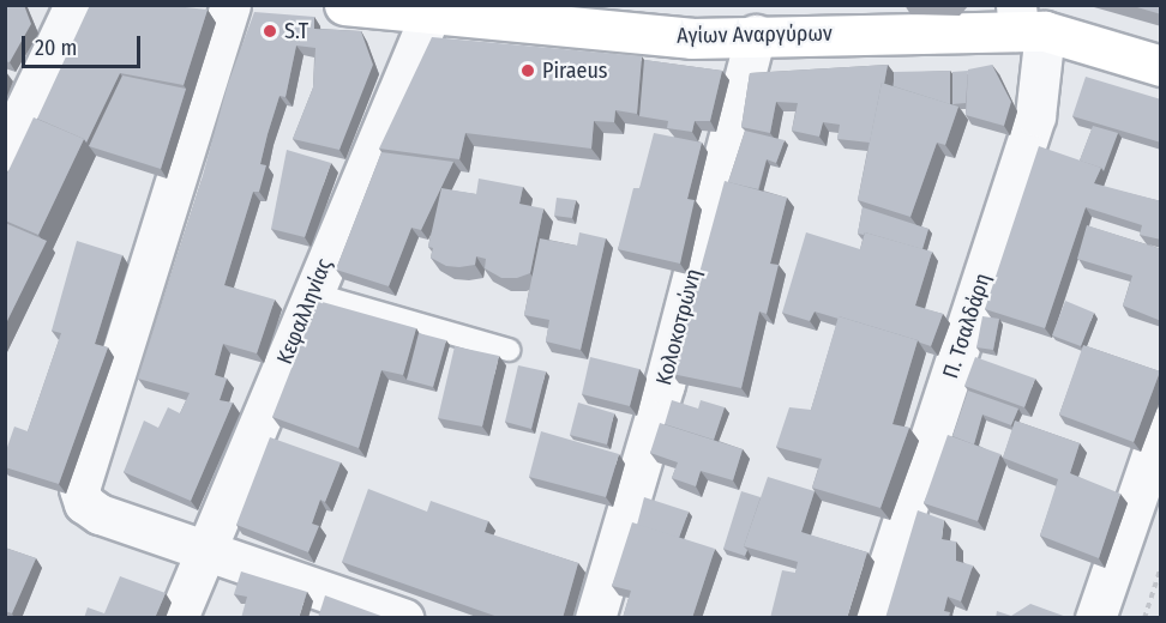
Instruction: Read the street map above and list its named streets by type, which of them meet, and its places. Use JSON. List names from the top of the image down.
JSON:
{
  "streets": {
    "main road": ["Αγίων Αναργύρων"],
    "street": ["Κεφαλληνίας", "Π. Τσαλδάρη", "Κολοκοτρώνη"]
  },
  "crossings": [
    ["Αγίων Αναργύρων", "Κεφαλληνίας"],
    ["Αγίων Αναργύρων", "Π. Τσαλδάρη"],
    ["Αγίων Αναργύρων", "Κολοκοτρώνη"]
  ],
  "places": ["S.T", "Piraeus"],
  "scale_bar": "20 m"
}
